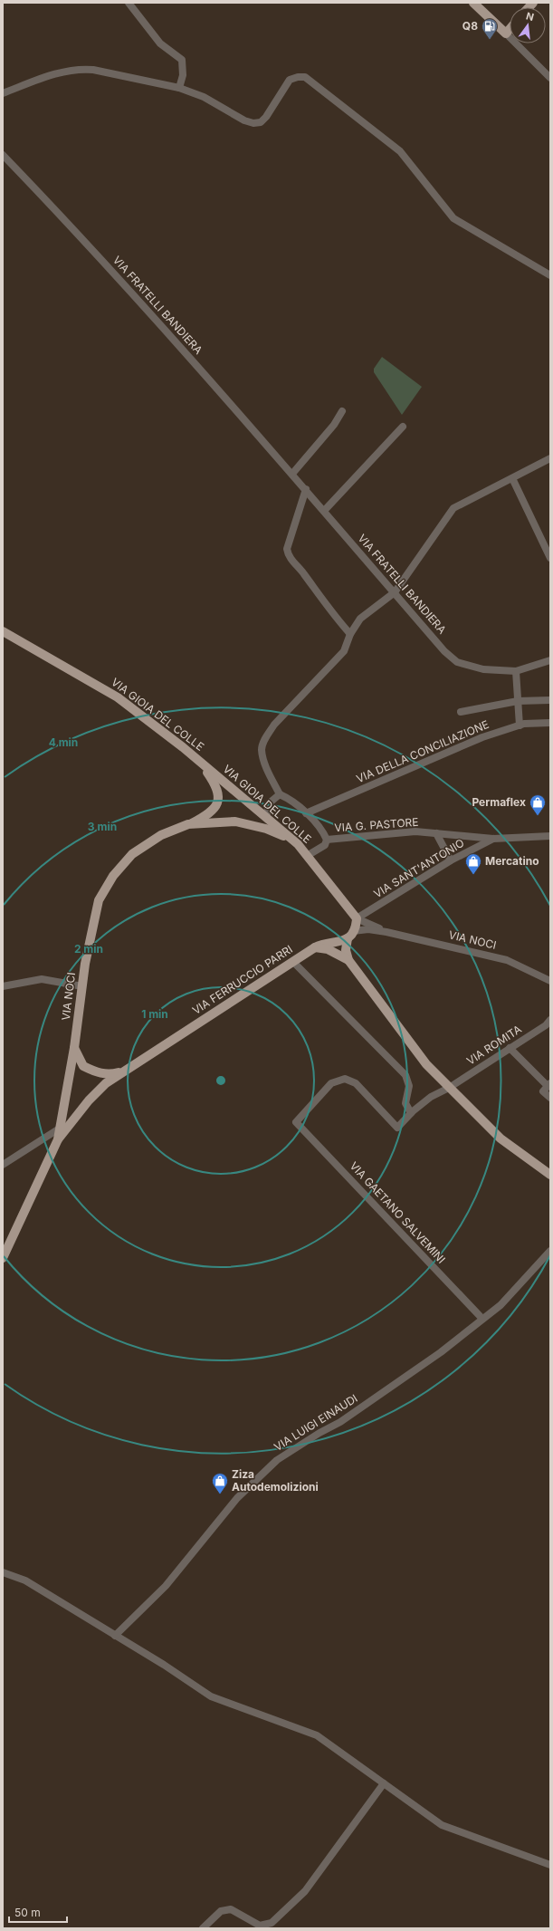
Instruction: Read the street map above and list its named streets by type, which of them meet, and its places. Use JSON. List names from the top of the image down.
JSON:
{
  "streets": {
    "main road": ["VIA GIOIA DEL COLLE", "VIA NOCI", "VIA FERRUCCIO PARRI"],
    "street": [
      "VIA FRATELLI BANDIERA",
      "VIA DELLA CONCILIAZIONE",
      "VIA G. PASTORE",
      "VIA SANT'ANTONIO",
      "VIA ROMITA",
      "VIA GAETANO SALVEMINI",
      "VIA LUIGI EINAUDI"
    ]
  },
  "crossings": [
    ["VIA GIOIA DEL COLLE", "VIA SANT'ANTONIO"],
    ["VIA GIOIA DEL COLLE", "VIA NOCI"],
    ["VIA G. PASTORE", "VIA SANT'ANTONIO"],
    ["VIA SANT'ANTONIO", "VIA NOCI"],
    ["VIA NOCI", "VIA FERRUCCIO PARRI"],
    ["VIA ROMITA", "VIA GAETANO SALVEMINI"],
    ["VIA GAETANO SALVEMINI", "VIA LUIGI EINAUDI"]
  ],
  "places": {
    "fuel station": ["Q8"],
    "shop": ["Permaflex", "Mercatino", "Ziza Autodemolizioni"]
  },
  "scale_bar": "50 m",
  "north": "top",
  "rings": [
    "4 min",
    "3 min",
    "2 min",
    "1 min"
  ]
}
